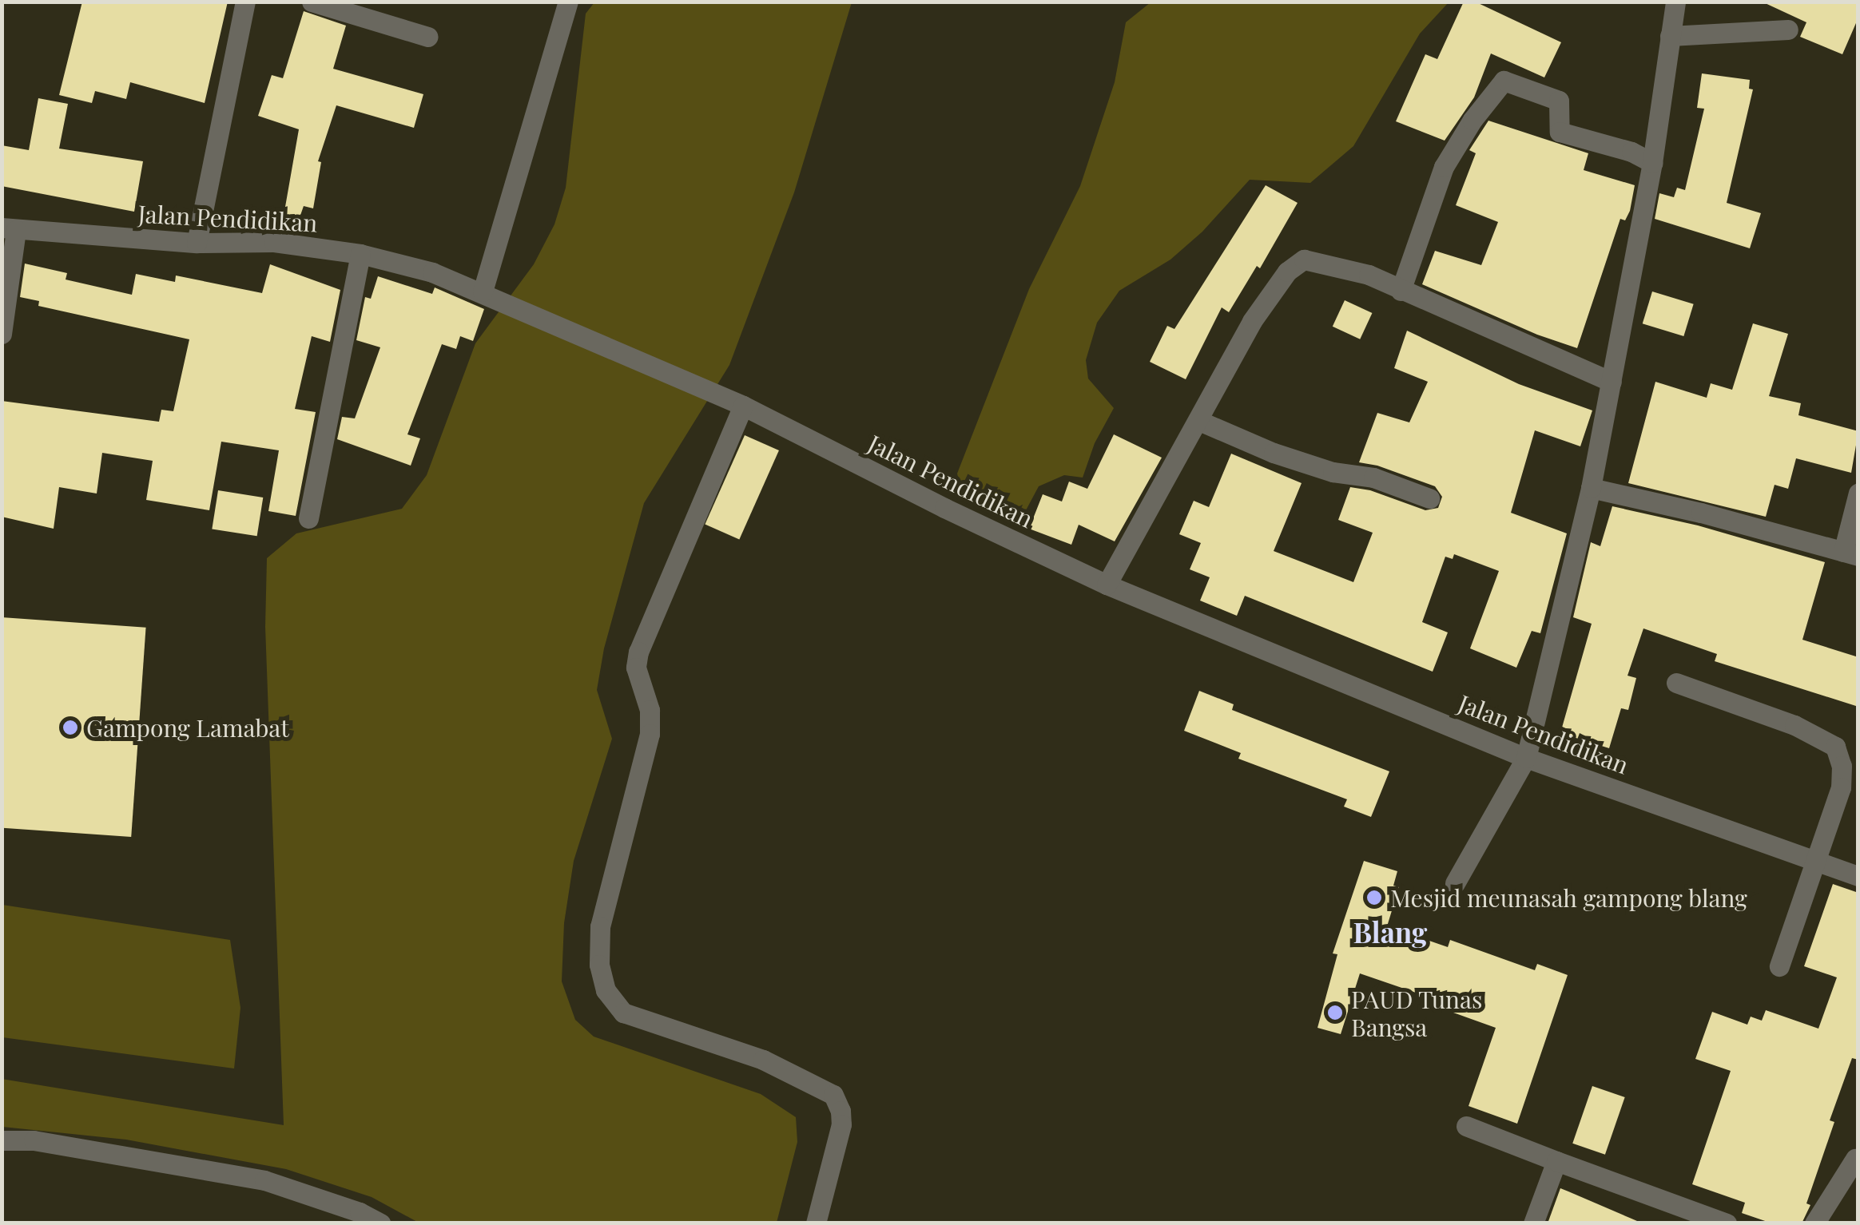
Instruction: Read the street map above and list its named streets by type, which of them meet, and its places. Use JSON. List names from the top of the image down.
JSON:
{
  "streets": {
    "street": ["Jalan Pendidikan"]
  },
  "districts": ["Blang"],
  "places": ["Gampong Lamabat", "Mesjid meunasah gampong blang", "PAUD Tunas Bangsa"]
}
